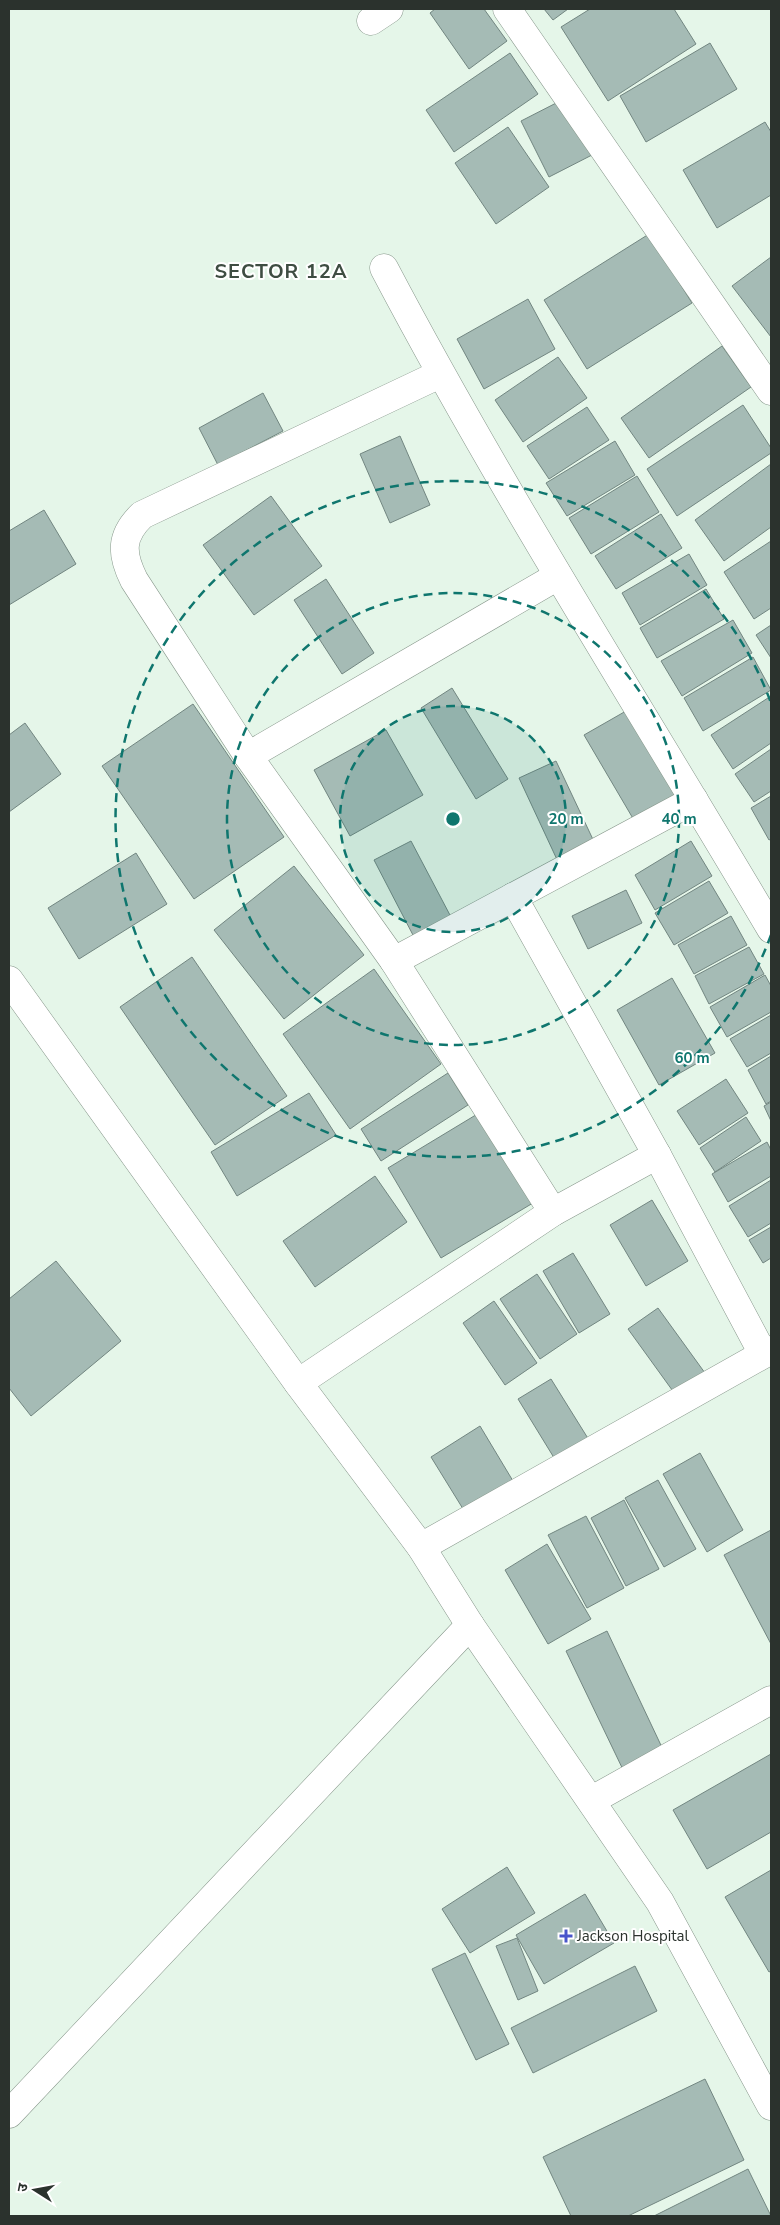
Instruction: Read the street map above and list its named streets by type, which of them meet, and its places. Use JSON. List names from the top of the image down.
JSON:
{
  "districts": ["SECTOR 12A"],
  "places": {
    "health": ["Jackson Hospital"]
  },
  "north": "left",
  "rings": ["20 m", "40 m", "60 m"]
}
